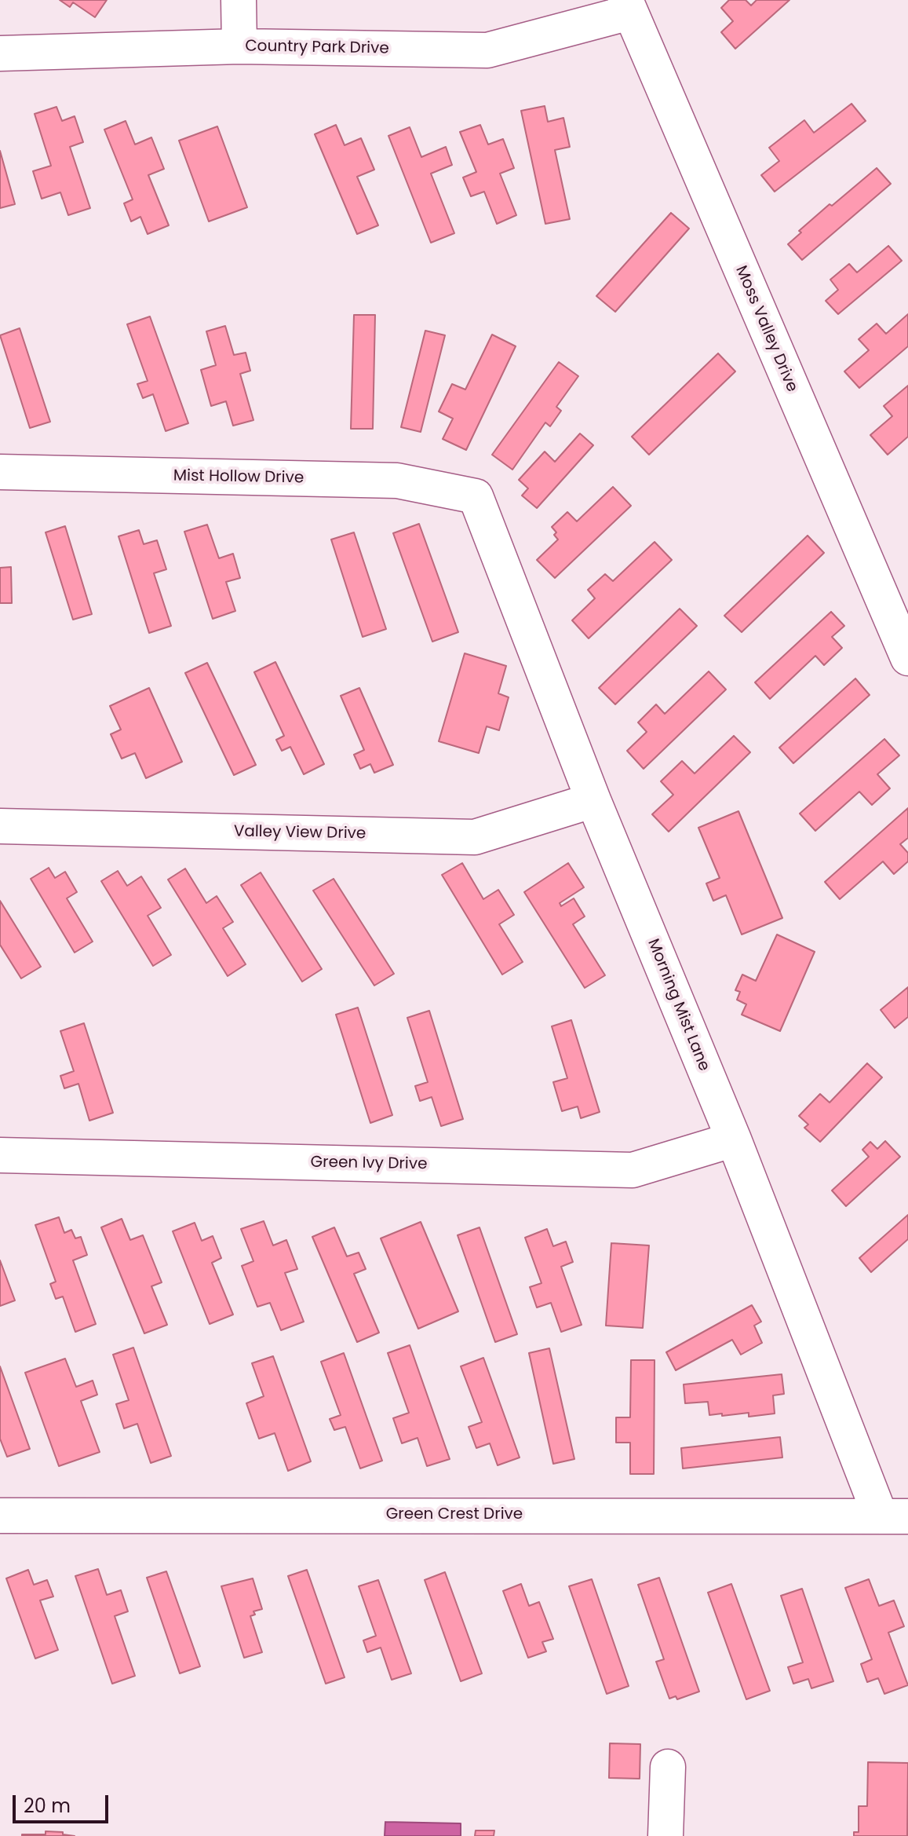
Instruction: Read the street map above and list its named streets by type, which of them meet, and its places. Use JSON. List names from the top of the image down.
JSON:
{
  "streets": {
    "street": [
      "Country Park Drive",
      "Moss Valley Drive",
      "Mist Hollow Drive",
      "Valley View Drive",
      "Morning Mist Lane",
      "Green Ivy Drive",
      "Green Crest Drive"
    ]
  },
  "crossings": [
    ["Country Park Drive", "Moss Valley Drive"],
    ["Mist Hollow Drive", "Morning Mist Lane"],
    ["Valley View Drive", "Morning Mist Lane"],
    ["Morning Mist Lane", "Green Ivy Drive"],
    ["Morning Mist Lane", "Green Crest Drive"]
  ],
  "scale_bar": "20 m"
}
